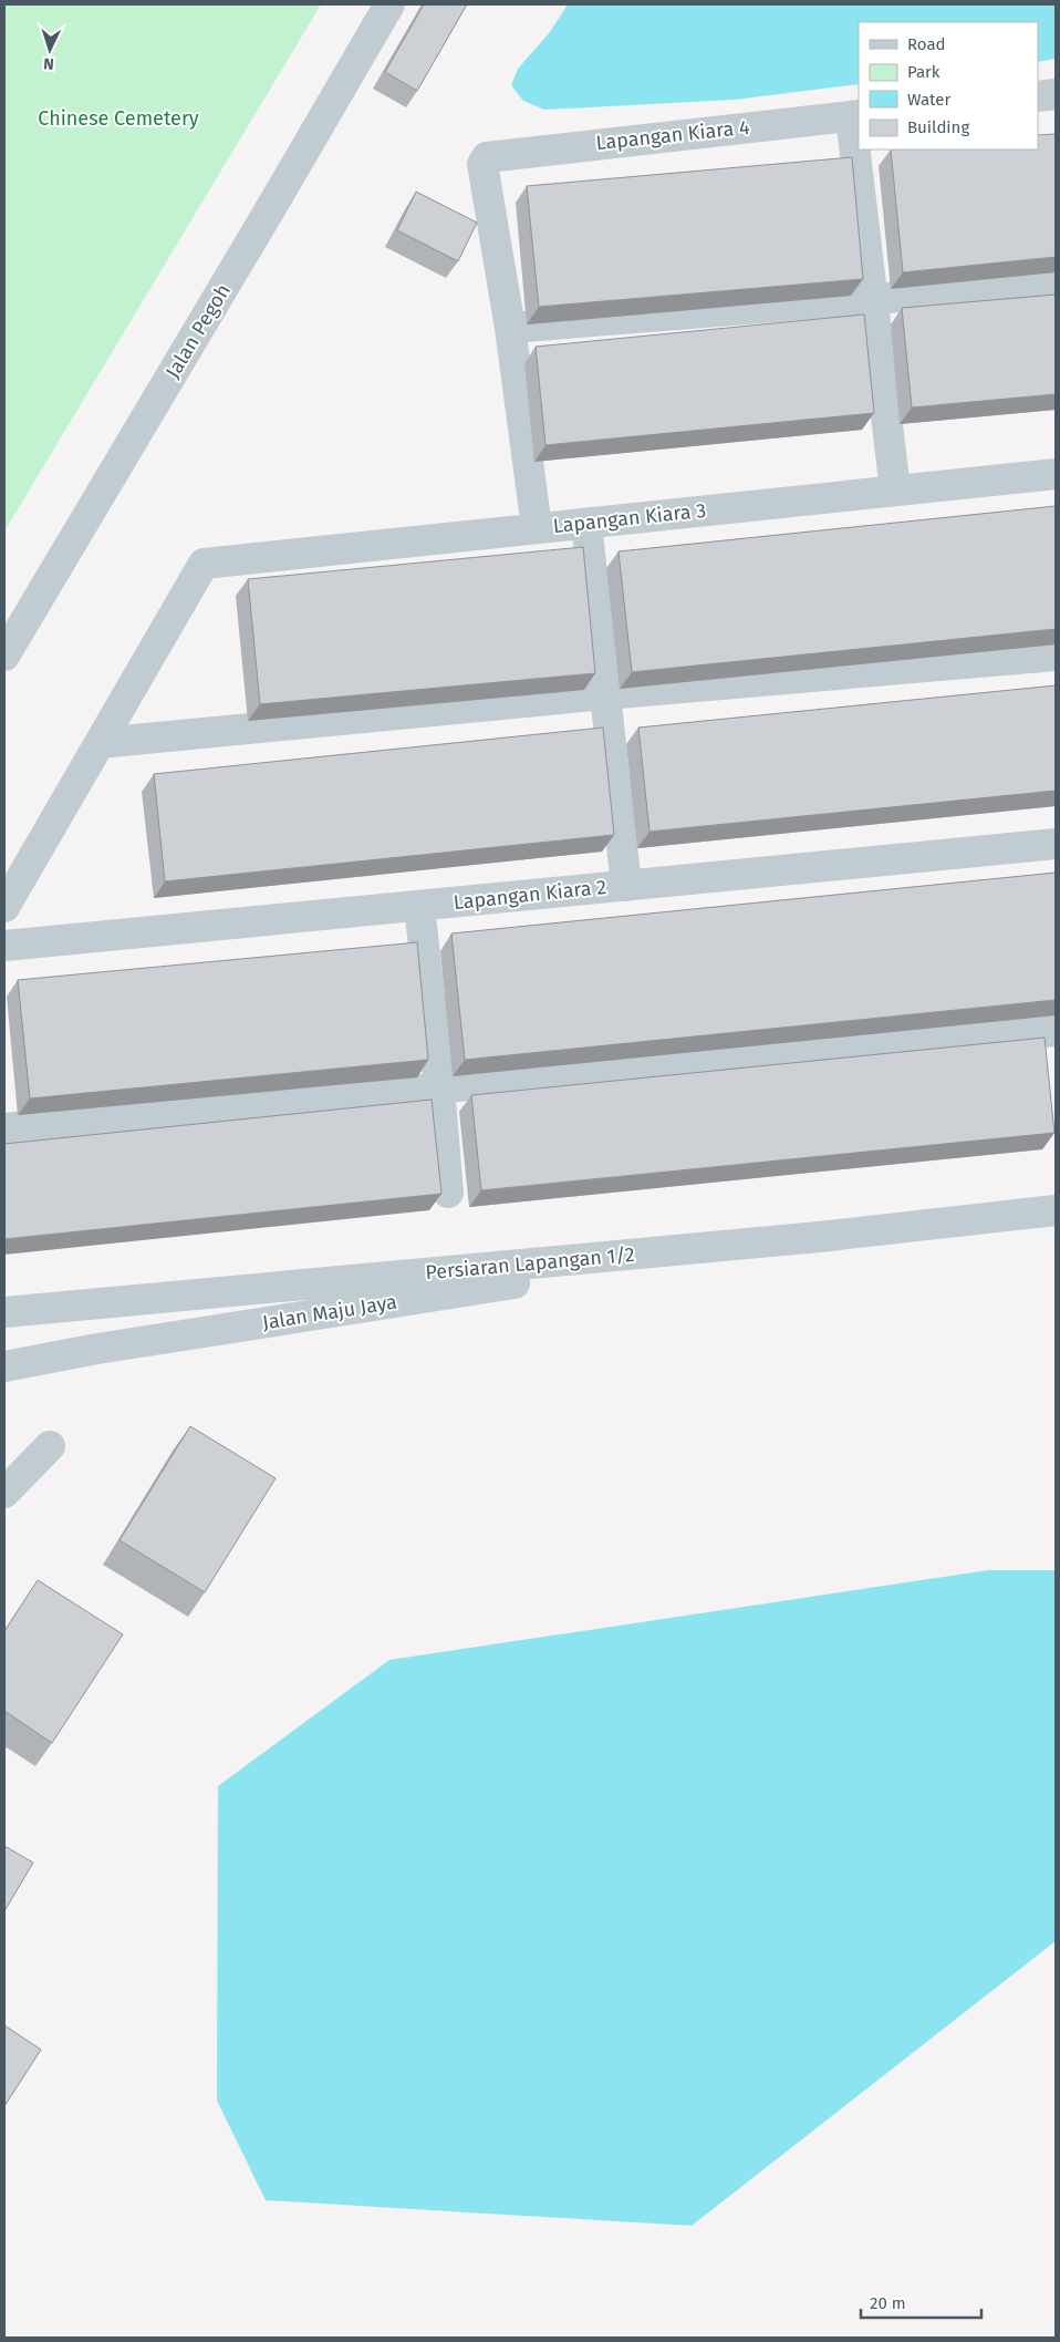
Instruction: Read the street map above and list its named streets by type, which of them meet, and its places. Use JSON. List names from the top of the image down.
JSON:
{
  "streets": {
    "street": [
      "Lapangan Kiara 4",
      "Jalan Pegoh",
      "Lapangan Kiara 3",
      "Lapangan Kiara 2",
      "Persiaran Lapangan 1/2",
      "Jalan Maju Jaya"
    ]
  },
  "crossings": [
    ["Persiaran Lapangan 1/2", "Jalan Maju Jaya"]
  ],
  "parks": ["Chinese Cemetery"],
  "legend": [
    "Road",
    "Park",
    "Water",
    "Building"
  ],
  "scale_bar": "20 m",
  "north": "bottom"
}
